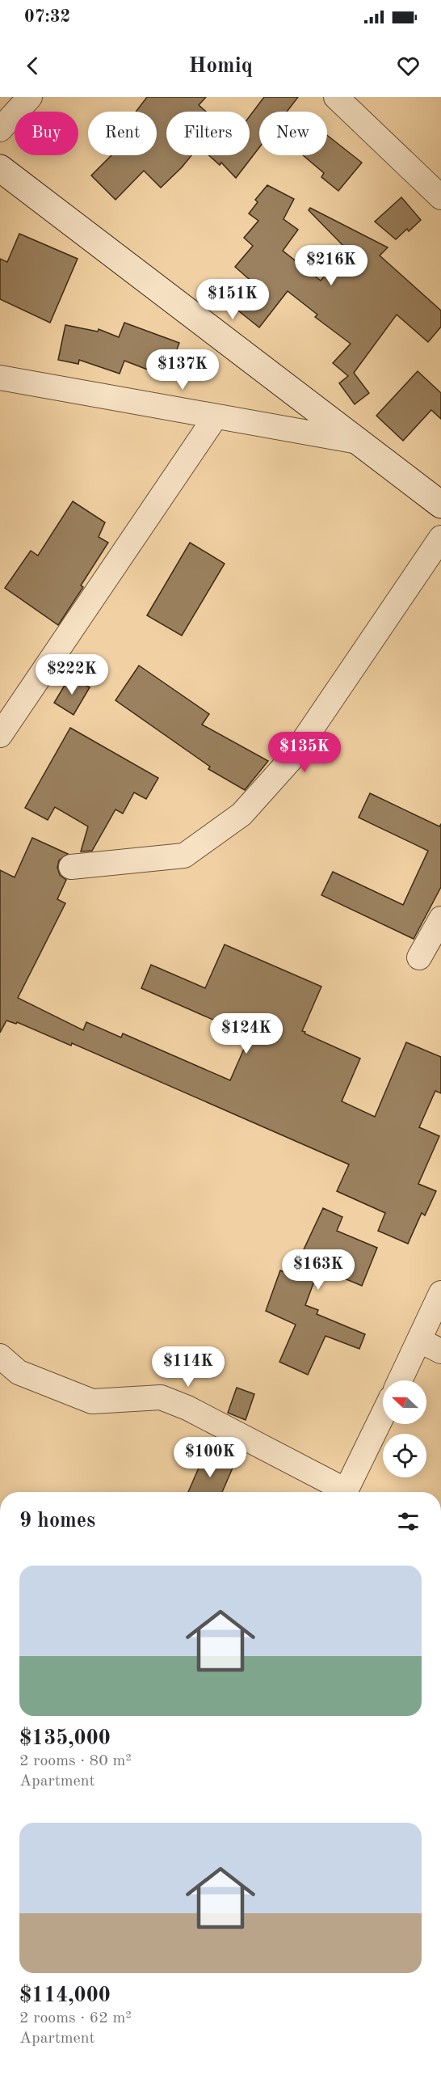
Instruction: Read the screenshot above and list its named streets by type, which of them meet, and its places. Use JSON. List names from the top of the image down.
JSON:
{
  "north": "left",
  "page": {
    "status": "07:32",
    "header": "Homiq",
    "chip": [
      "Buy",
      "Rent",
      "Filters",
      "New"
    ],
    "price": [
      "$216K",
      "$151K",
      "$137K",
      "$222K",
      "$135K",
      "$124K",
      "$163K",
      "$114K",
      "$100K"
    ],
    "heading": "9 homes",
    "list": [
      {
        "name": "$135,000",
        "note": "2 rooms · 80 m² · Apartment"
      },
      {
        "name": "$114,000",
        "note": "2 rooms · 62 m² · Apartment"
      }
    ]
  }
}
